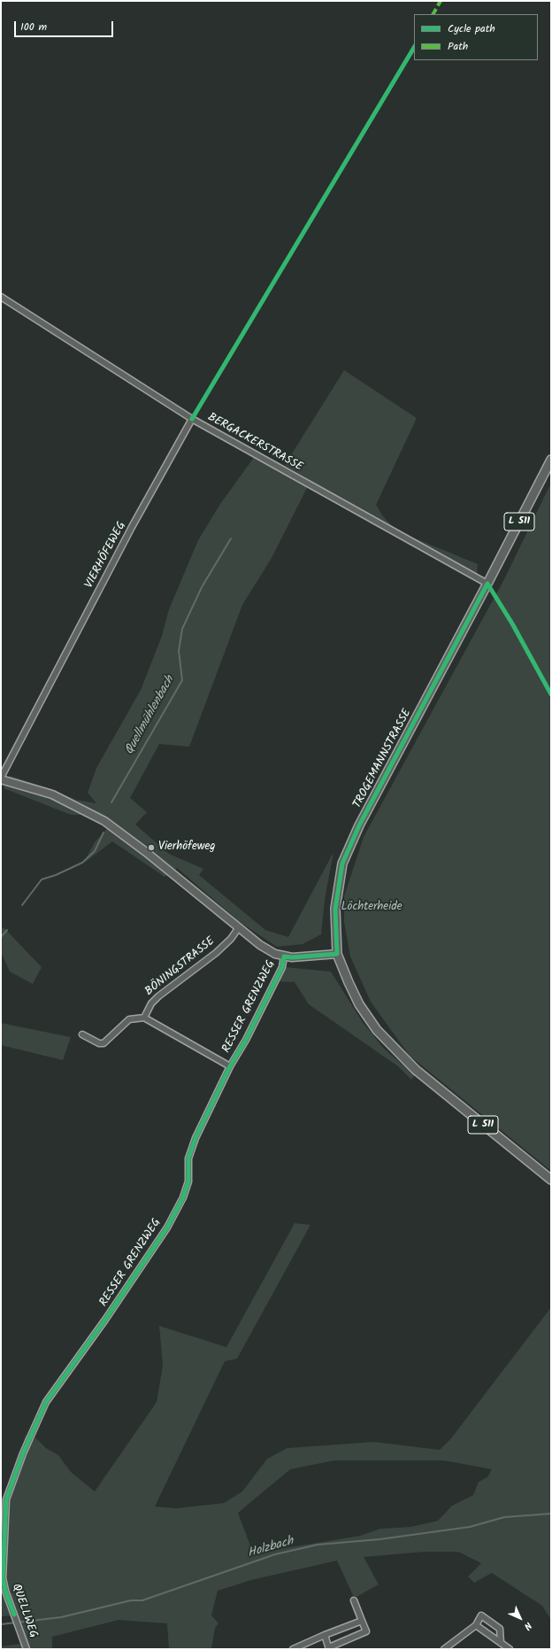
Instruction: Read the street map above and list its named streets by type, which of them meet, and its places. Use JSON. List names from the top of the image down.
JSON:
{
  "streets": {
    "main road": ["L 511", "TROGEMANNSTRASSE"],
    "street": [
      "BERGACKERSTRASSE",
      "VIERHÖFEWEG",
      "BÖNINGSTRASSE",
      "RESSER GRENZWEG",
      "QUELLWEG"
    ]
  },
  "crossings": [
    ["BERGACKERSTRASSE", "L 511"],
    ["BERGACKERSTRASSE", "VIERHÖFEWEG"],
    ["BERGACKERSTRASSE", "TROGEMANNSTRASSE"],
    ["L 511", "TROGEMANNSTRASSE"],
    ["RESSER GRENZWEG", "QUELLWEG"]
  ],
  "water": ["Quellmühlenbach", "Holzbach"],
  "parks": ["Löchterheide"],
  "places": ["Vierhöfeweg"],
  "legend": ["Cycle path", "Path"],
  "scale_bar": "100 m",
  "north": "bottom right"
}
